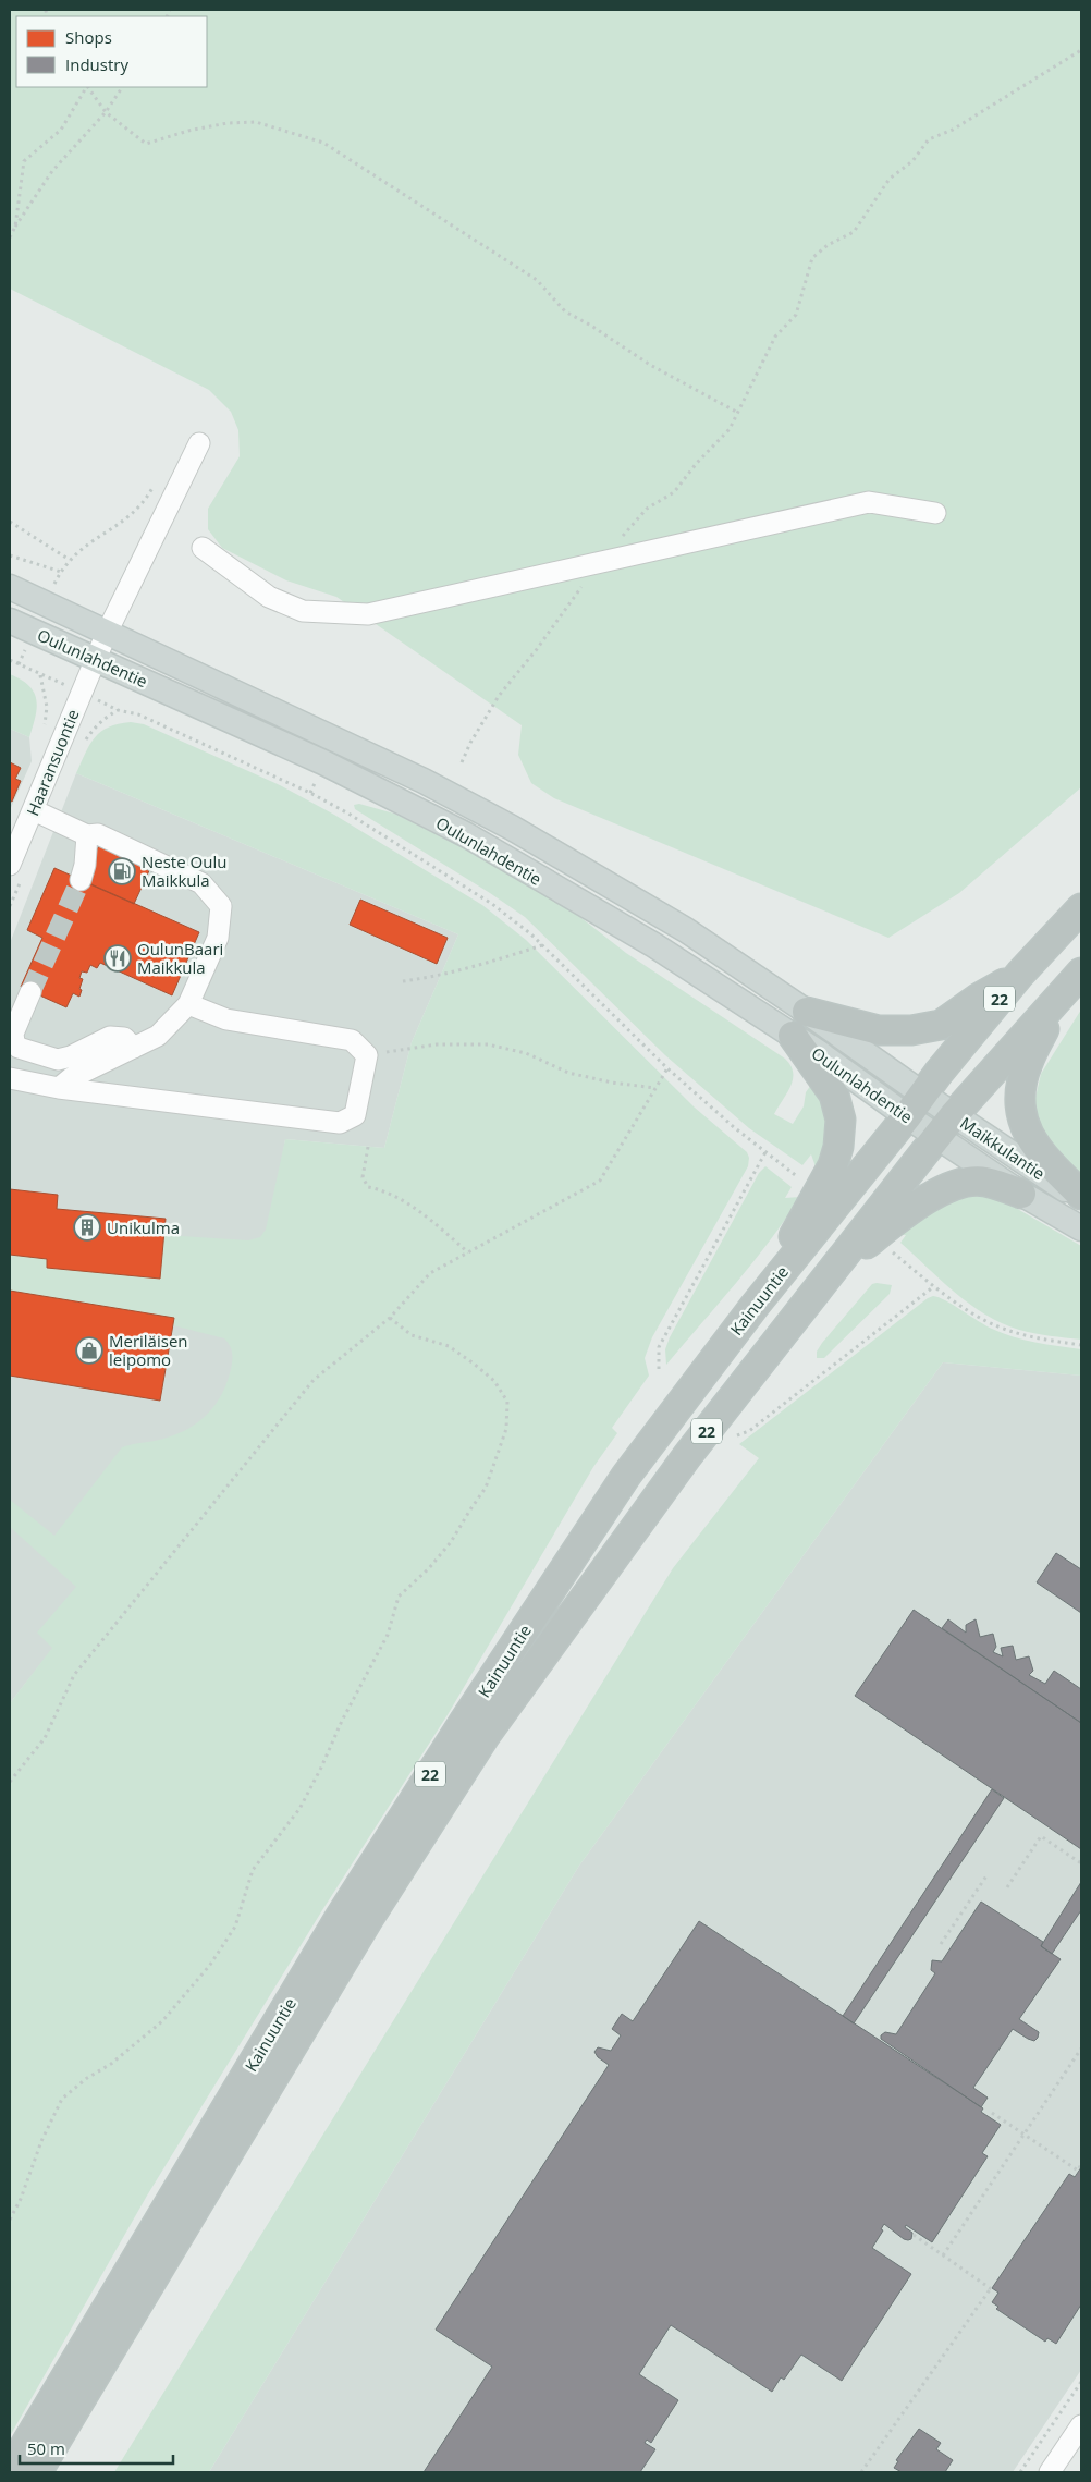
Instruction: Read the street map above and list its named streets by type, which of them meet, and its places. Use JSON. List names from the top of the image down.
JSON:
{
  "streets": {
    "highway": ["22", "Kainuuntie"],
    "main road": ["Oulunlahdentie", "Maikkulantie"],
    "street": ["Haaransuontie"]
  },
  "crossings": [
    ["Oulunlahdentie", "Haaransuontie"],
    ["Oulunlahdentie", "Maikkulantie"],
    ["Oulunlahdentie", "Kainuuntie"],
    ["Maikkulantie", "Kainuuntie"]
  ],
  "places": {
    "fuel station": ["Neste Oulu Maikkula"],
    "restaurant": ["OulunBaari Maikkula"],
    "building": ["Unikulma"],
    "shop": ["Meriläisen leipomo"]
  },
  "legend": ["Shops", "Industry"],
  "scale_bar": "50 m"
}
